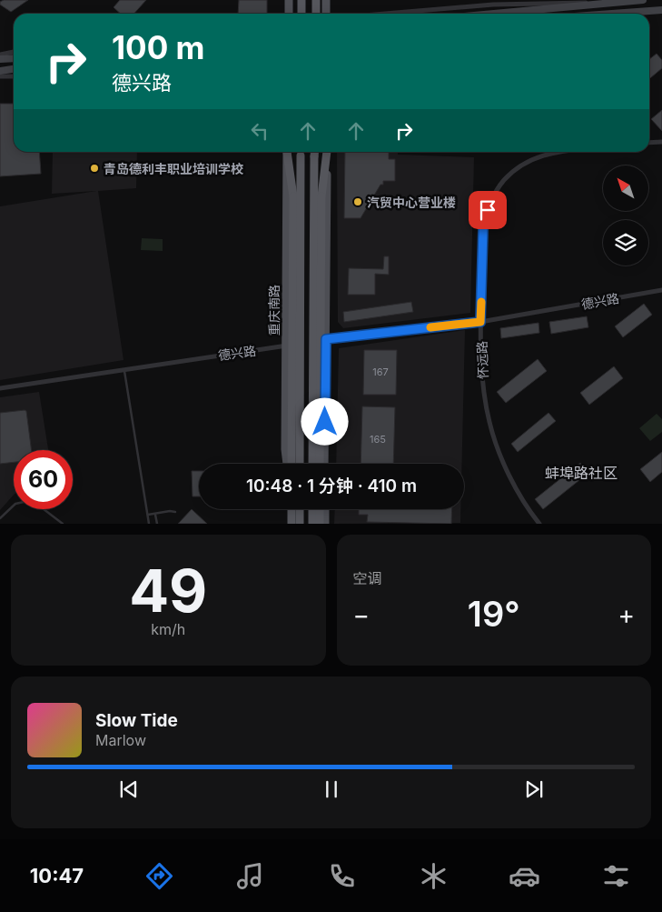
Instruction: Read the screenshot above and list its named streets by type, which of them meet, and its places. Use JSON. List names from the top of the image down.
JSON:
{
  "streets": {
    "main road": ["重庆南路"],
    "street": ["德兴路", "怀远路"]
  },
  "crossings": [
    ["德兴路", "重庆南路"],
    ["德兴路", "怀远路"]
  ],
  "districts": ["蚌埠路社区"],
  "places": ["青岛德利丰职业培训学校", "汽贸中心营业楼"],
  "house_numbers": ["167", "165"],
  "north": "top left",
  "page": {
    "turn": ["100 m", "德兴路"],
    "limit": "60",
    "trip": "10:48 · 1 分钟 · 410 m",
    "tile": [
      ["49", "km/h"],
      "空调"
    ],
    "heat": ["−", "19°", "+"],
    "song": ["Slow Tide", "Marlow"],
    "tabs": "10:47"
  }
}
